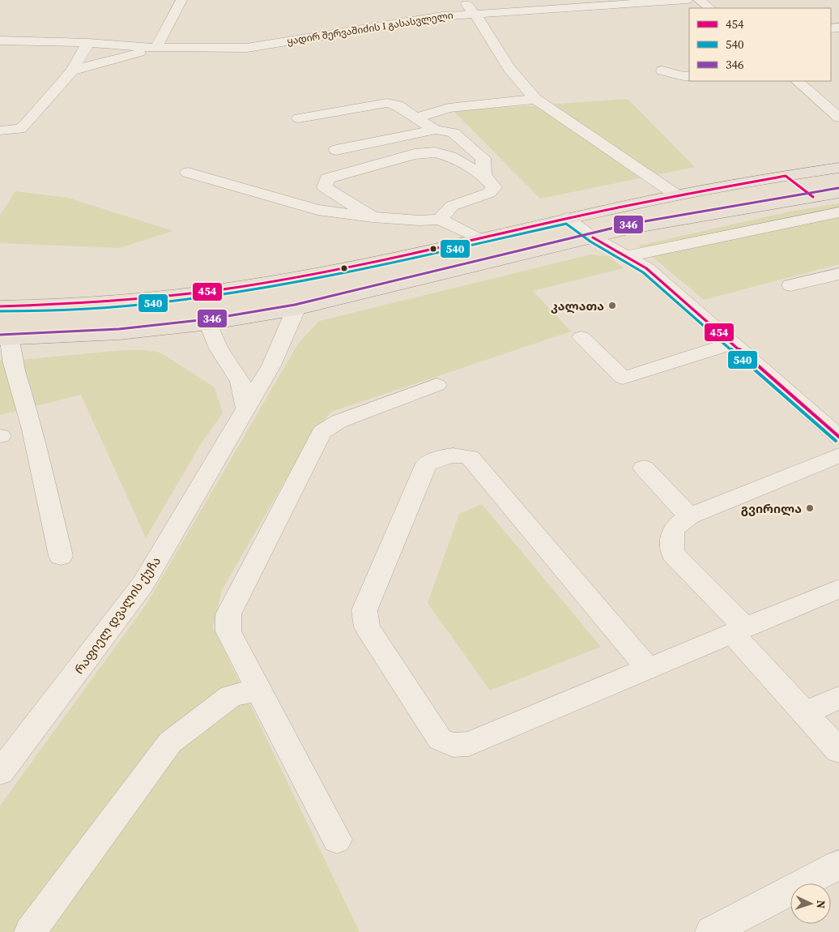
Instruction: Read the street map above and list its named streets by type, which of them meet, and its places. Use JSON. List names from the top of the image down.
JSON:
{
  "streets": {
    "street": ["ყადირ შერვაშიძის I გასასვლელი", "რაფიელ დვალის ქუჩა"]
  },
  "places": ["კალათა", "გვირილა"],
  "lines": ["transit line 454", "transit line 346", "transit line 540"],
  "legend": ["454", "540", "346"],
  "north": "right"
}
